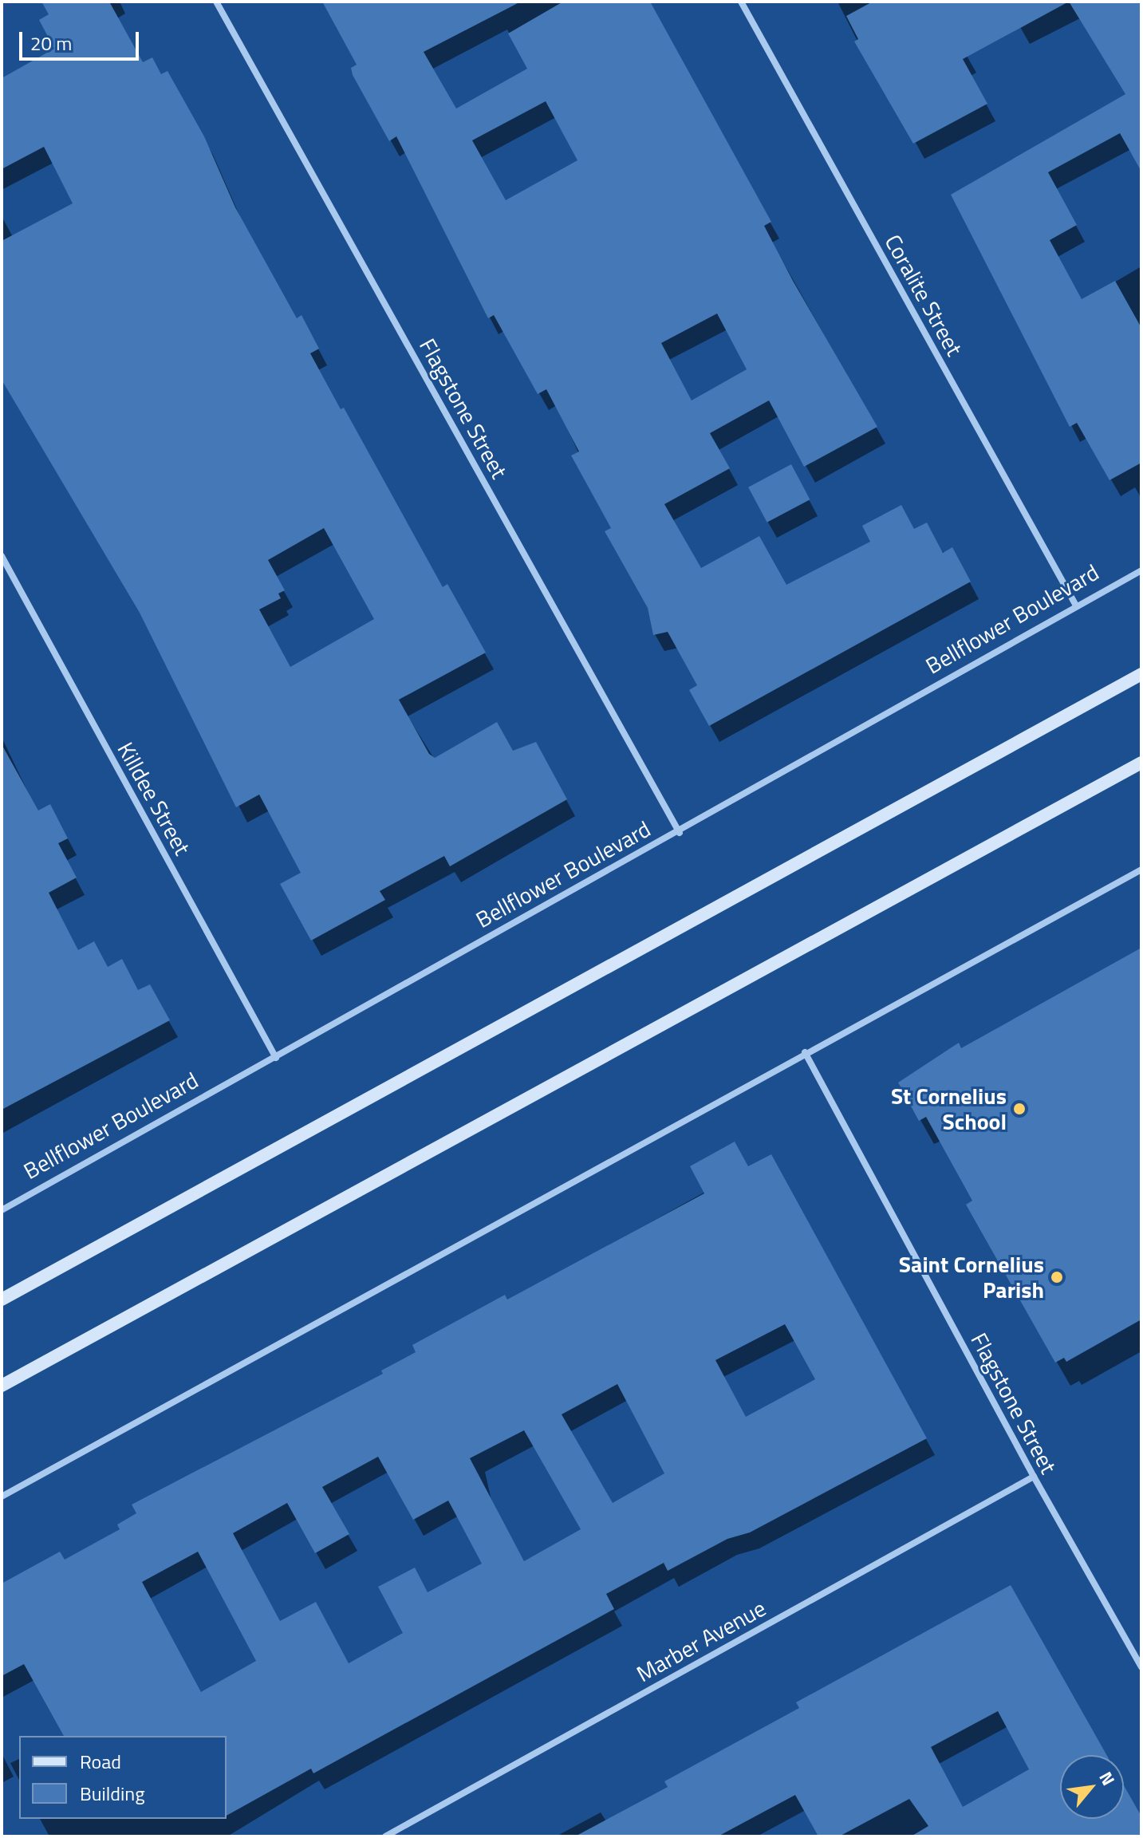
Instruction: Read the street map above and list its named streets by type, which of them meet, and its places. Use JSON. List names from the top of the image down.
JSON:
{
  "streets": {
    "street": [
      "Coralite Street",
      "Flagstone Street",
      "Bellflower Boulevard",
      "Killdee Street",
      "Marber Avenue"
    ]
  },
  "crossings": [
    ["Coralite Street", "Bellflower Boulevard"],
    ["Flagstone Street", "Bellflower Boulevard"],
    ["Flagstone Street", "Marber Avenue"],
    ["Bellflower Boulevard", "Killdee Street"]
  ],
  "places": ["St Cornelius School", "Saint Cornelius Parish"],
  "legend": ["Road", "Building"],
  "scale_bar": "20 m",
  "north": "top right"
}
